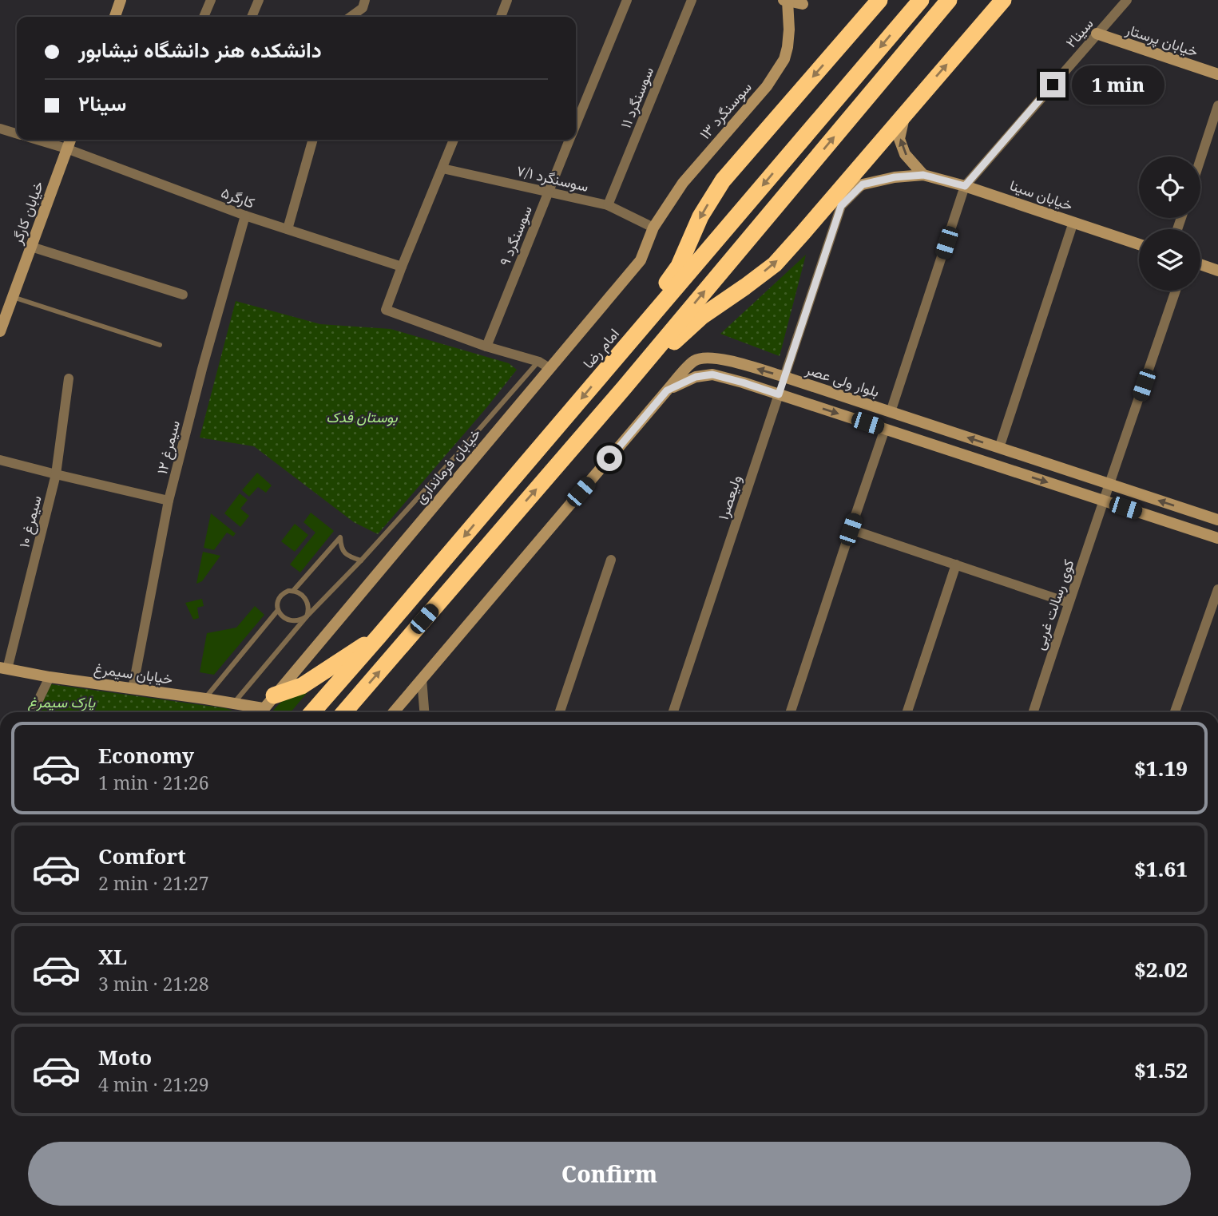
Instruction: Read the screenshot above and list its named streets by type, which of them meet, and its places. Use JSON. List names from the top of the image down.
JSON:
{
  "streets": {
    "highway": ["امام رضا"],
    "street": [
      "سینا۲",
      "خیابان پرستار",
      "سوسنگرد ۱۱",
      "سوسنگرد ۱۳",
      "سوسنگرد ۷/۱",
      "خیابان سینا",
      "کارگر۵",
      "خیابان کارگر",
      "سوسنگرد ۹",
      "بلوار ولی عصر",
      "سیمرغ ۱۲",
      "خیابان فرمانداری",
      "ولیعصر۱",
      "سیمرغ ۱۰",
      "کوی رسالت غربی",
      "خیابان سیمرغ"
    ]
  },
  "crossings": [
    ["سینا۲", "خیابان پرستار"],
    ["سینا۲", "خیابان سینا"],
    ["سوسنگرد ۱۱", "سوسنگرد ۷/۱"],
    ["سوسنگرد ۱۳", "سوسنگرد ۷/۱"],
    ["سوسنگرد ۱۳", "خیابان فرمانداری"],
    ["سوسنگرد ۷/۱", "سوسنگرد ۹"],
    ["سوسنگرد ۷/۱", "خیابان فرمانداری"],
    ["کارگر۵", "خیابان کارگر"],
    ["کارگر۵", "سیمرغ ۱۲"],
    ["بلوار ولی عصر", "کوی رسالت غربی"],
    ["سیمرغ ۱۲", "خیابان سیمرغ"],
    ["خیابان فرمانداری", "خیابان سیمرغ"],
    ["سیمرغ ۱۰", "خیابان سیمرغ"]
  ],
  "parks": ["بوستان فدک", "پارک سیمرغ"],
  "page": {
    "banner": ["دانشکده هنر دانشگاه نیشابور", "سینا۲"],
    "bubble": "1 min",
    "list": [
      {
        "name": "Economy",
        "note": "1 min · 21:26",
        "value": "$1.19"
      },
      {
        "name": "Comfort",
        "note": "2 min · 21:27",
        "value": "$1.61"
      },
      {
        "name": "XL",
        "note": "3 min · 21:28",
        "value": "$2.02"
      },
      {
        "name": "Moto",
        "note": "4 min · 21:29",
        "value": "$1.52"
      }
    ],
    "buttons": "Confirm"
  }
}
